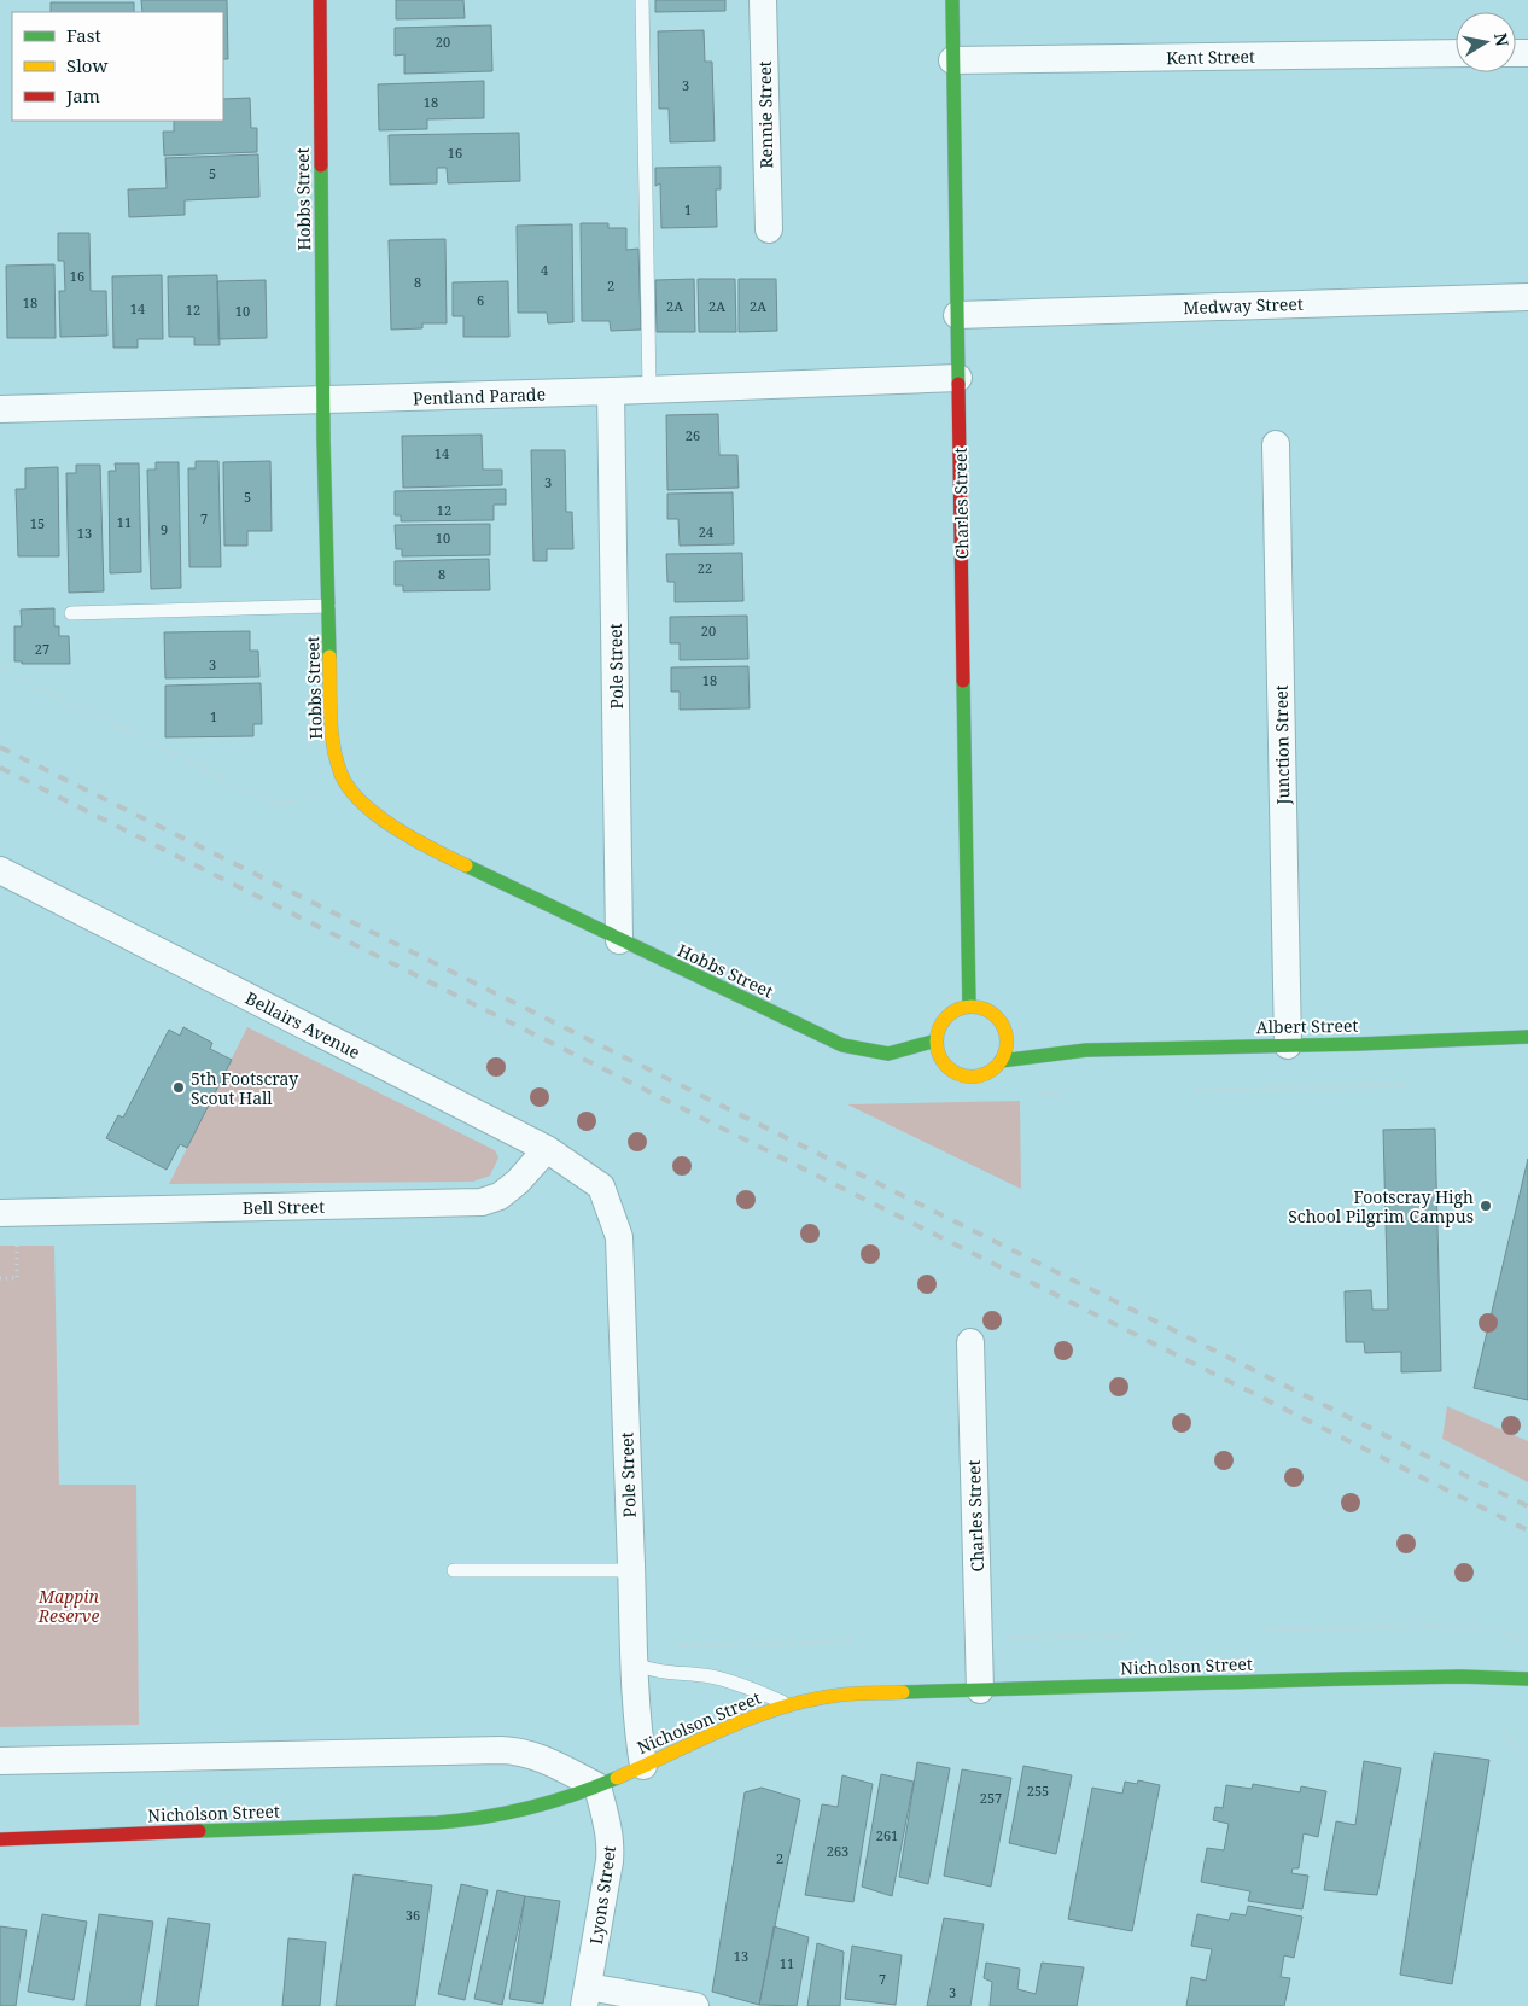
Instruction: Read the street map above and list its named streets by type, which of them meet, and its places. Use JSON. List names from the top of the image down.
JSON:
{
  "streets": {
    "street": [
      "Kent Street",
      "Rennie Street",
      "Hobbs Street",
      "Medway Street",
      "Pentland Parade",
      "Charles Street",
      "Pole Street",
      "Junction Street",
      "Bellairs Avenue",
      "Albert Street",
      "Bell Street",
      "Nicholson Street",
      "Lyons Street"
    ]
  },
  "crossings": [
    ["Kent Street", "Charles Street"],
    ["Hobbs Street", "Pentland Parade"],
    ["Hobbs Street", "Charles Street"],
    ["Hobbs Street", "Pole Street"],
    ["Hobbs Street", "Albert Street"],
    ["Medway Street", "Charles Street"],
    ["Pentland Parade", "Charles Street"],
    ["Pentland Parade", "Pole Street"],
    ["Charles Street", "Albert Street"],
    ["Charles Street", "Nicholson Street"],
    ["Pole Street", "Bellairs Avenue"],
    ["Pole Street", "Nicholson Street"],
    ["Junction Street", "Albert Street"],
    ["Bellairs Avenue", "Bell Street"],
    ["Nicholson Street", "Lyons Street"]
  ],
  "parks": ["Mappin Reserve"],
  "places": ["5th Footscray Scout Hall", "Footscray High School Pilgrim Campus"],
  "house_numbers": [
    "20",
    "3",
    "18",
    "16",
    "5",
    "1",
    "4",
    "16",
    "8",
    "2",
    "6",
    "18",
    "2A",
    "2A",
    "2A",
    "14",
    "12",
    "10",
    "26",
    "14",
    "3",
    "5",
    "12",
    "7",
    "11",
    "15",
    "9",
    "24",
    "13",
    "10",
    "22",
    "8",
    "20",
    "27",
    "3",
    "18",
    "1",
    "255",
    "257",
    "261",
    "263",
    "2",
    "36",
    "13",
    "11",
    "7",
    "3"
  ],
  "legend": ["Fast", "Slow", "Jam"],
  "north": "right"
}
